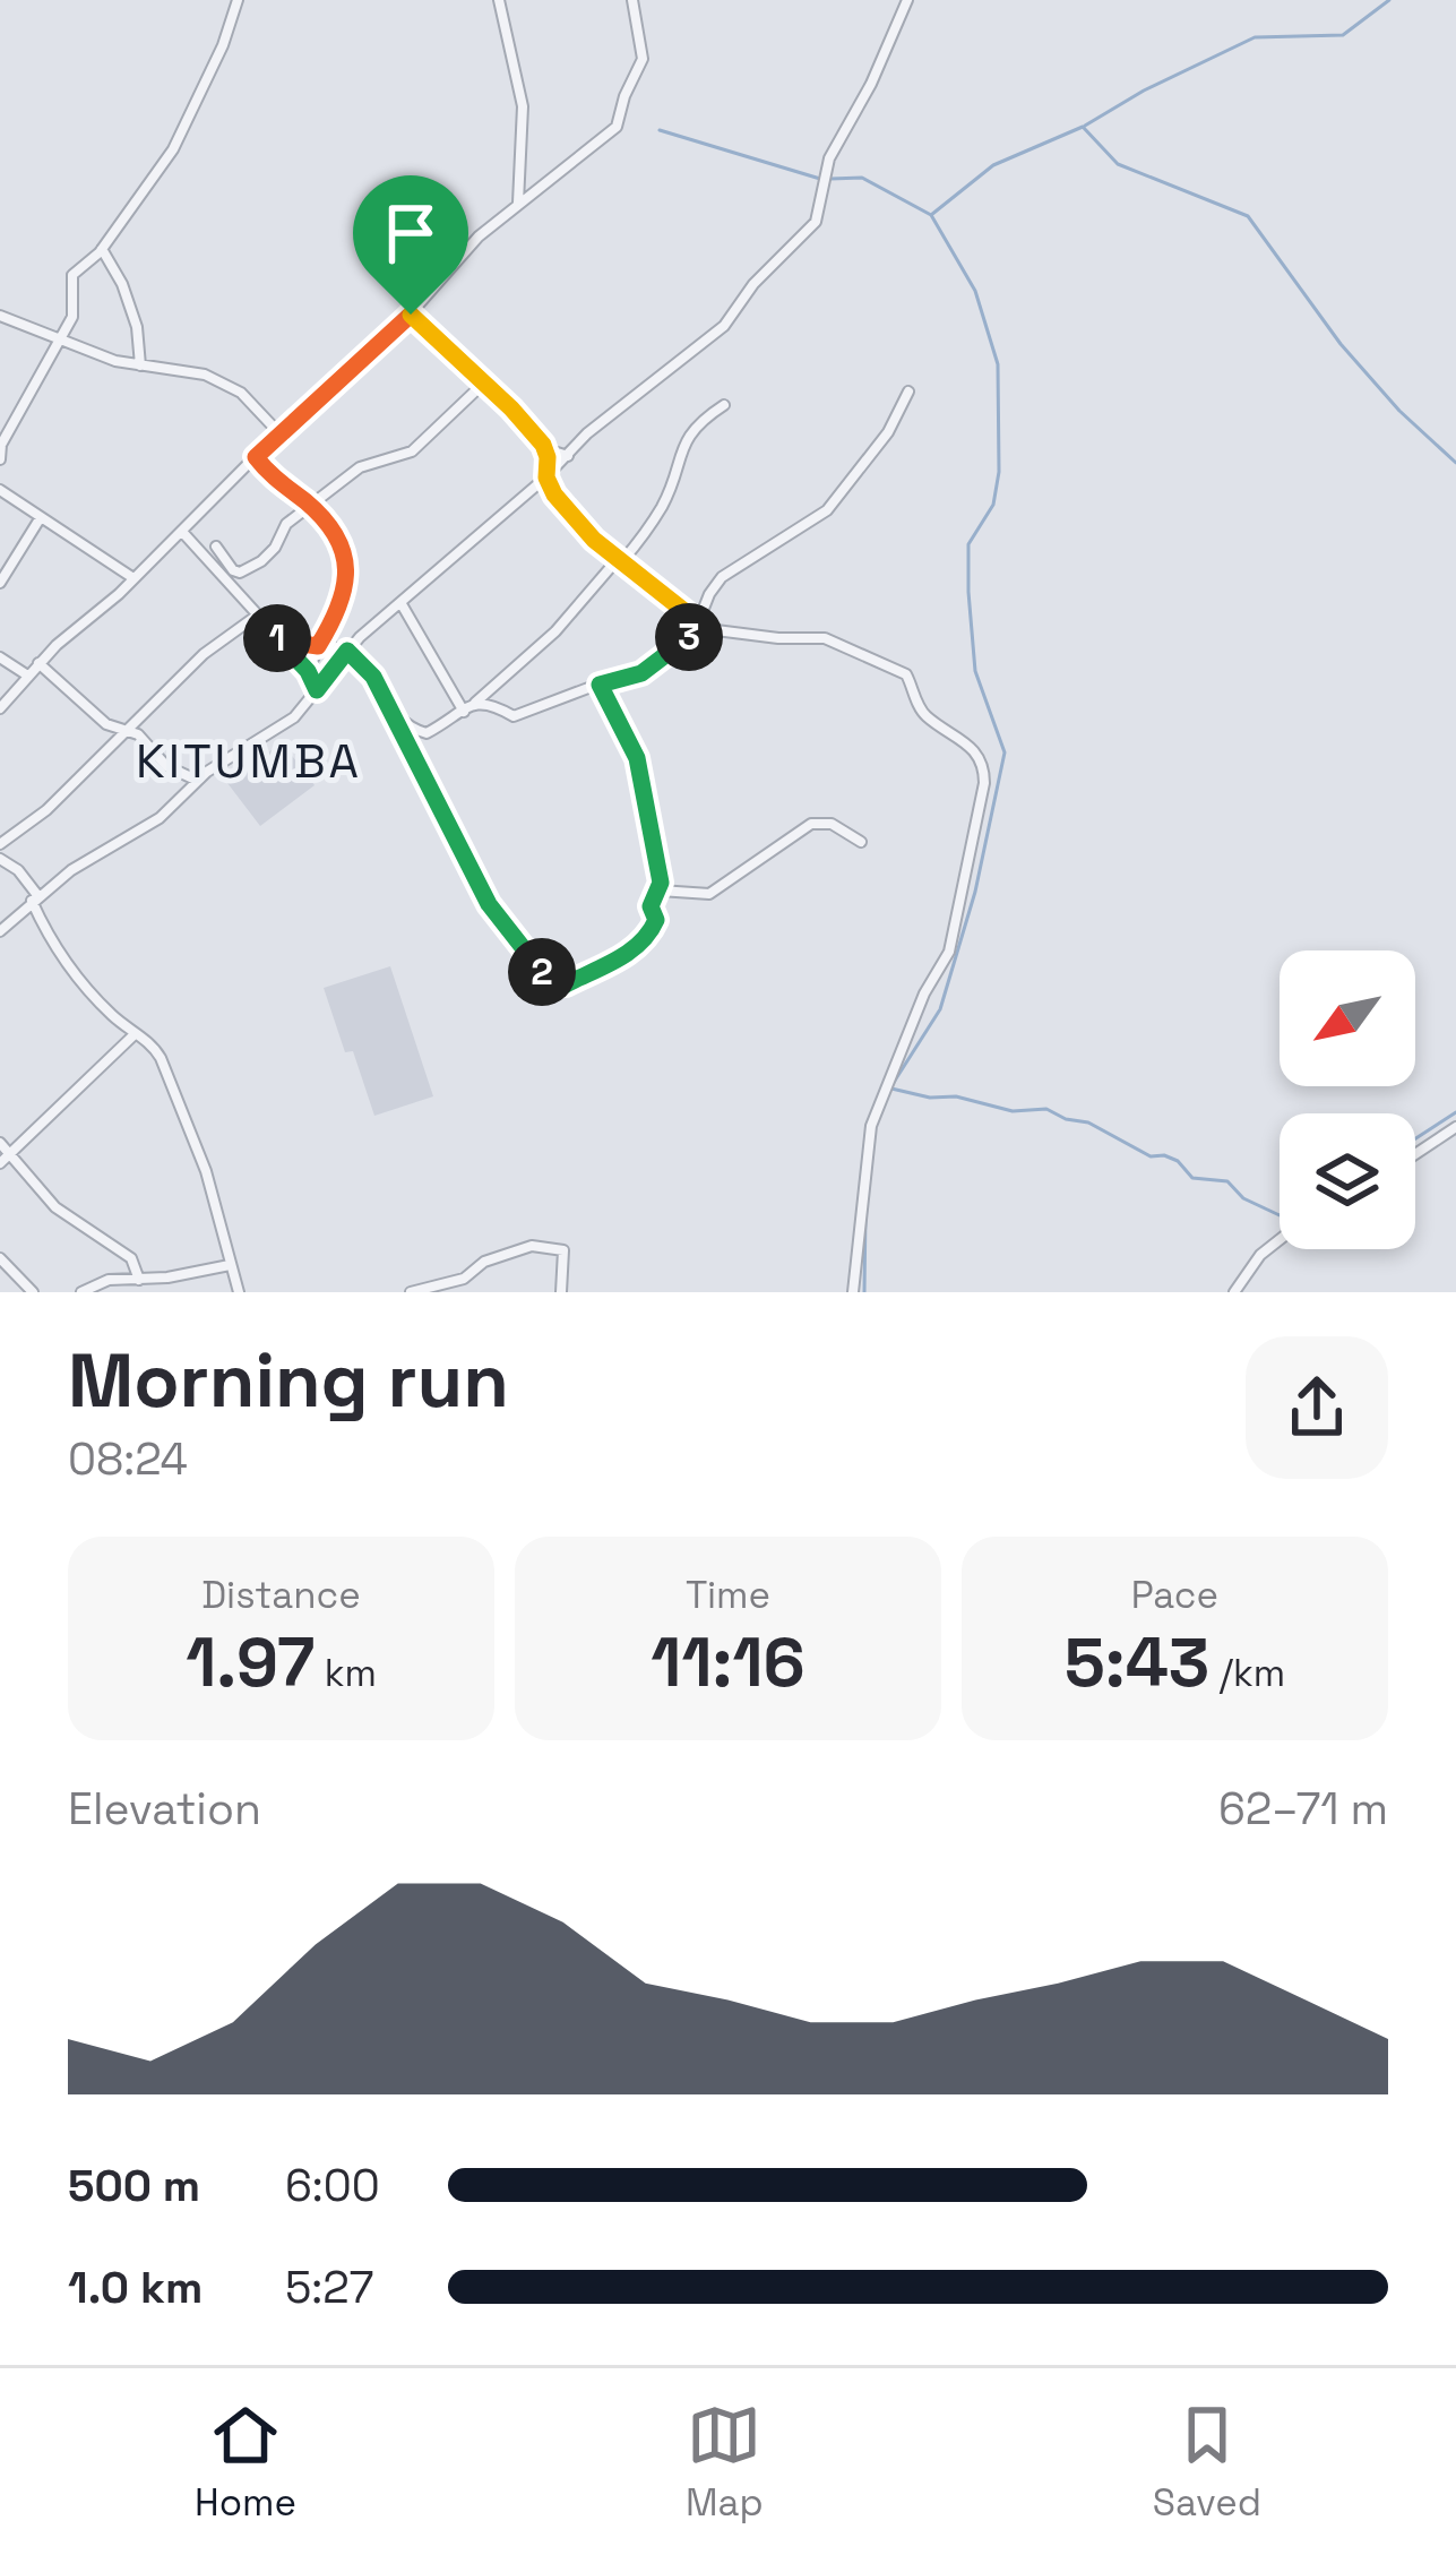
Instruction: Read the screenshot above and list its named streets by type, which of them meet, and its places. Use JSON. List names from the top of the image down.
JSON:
{
  "districts": ["KITUMBA"],
  "north": "bottom left",
  "page": {
    "pins": ["3", "1", "2"],
    "heading": ["Morning run", "08:24"],
    "stats": [
      ["Distance", "1.97 km"],
      ["Time", "11:16"],
      ["Pace", "5:43 /km"]
    ],
    "chart": ["Elevation", "62–71 m"],
    "list": [
      {
        "name": "500 m",
        "note": "6:00"
      },
      {
        "name": "1.0 km",
        "note": "5:27"
      }
    ],
    "tabs": ["Home", "Map", "Saved"]
  }
}
